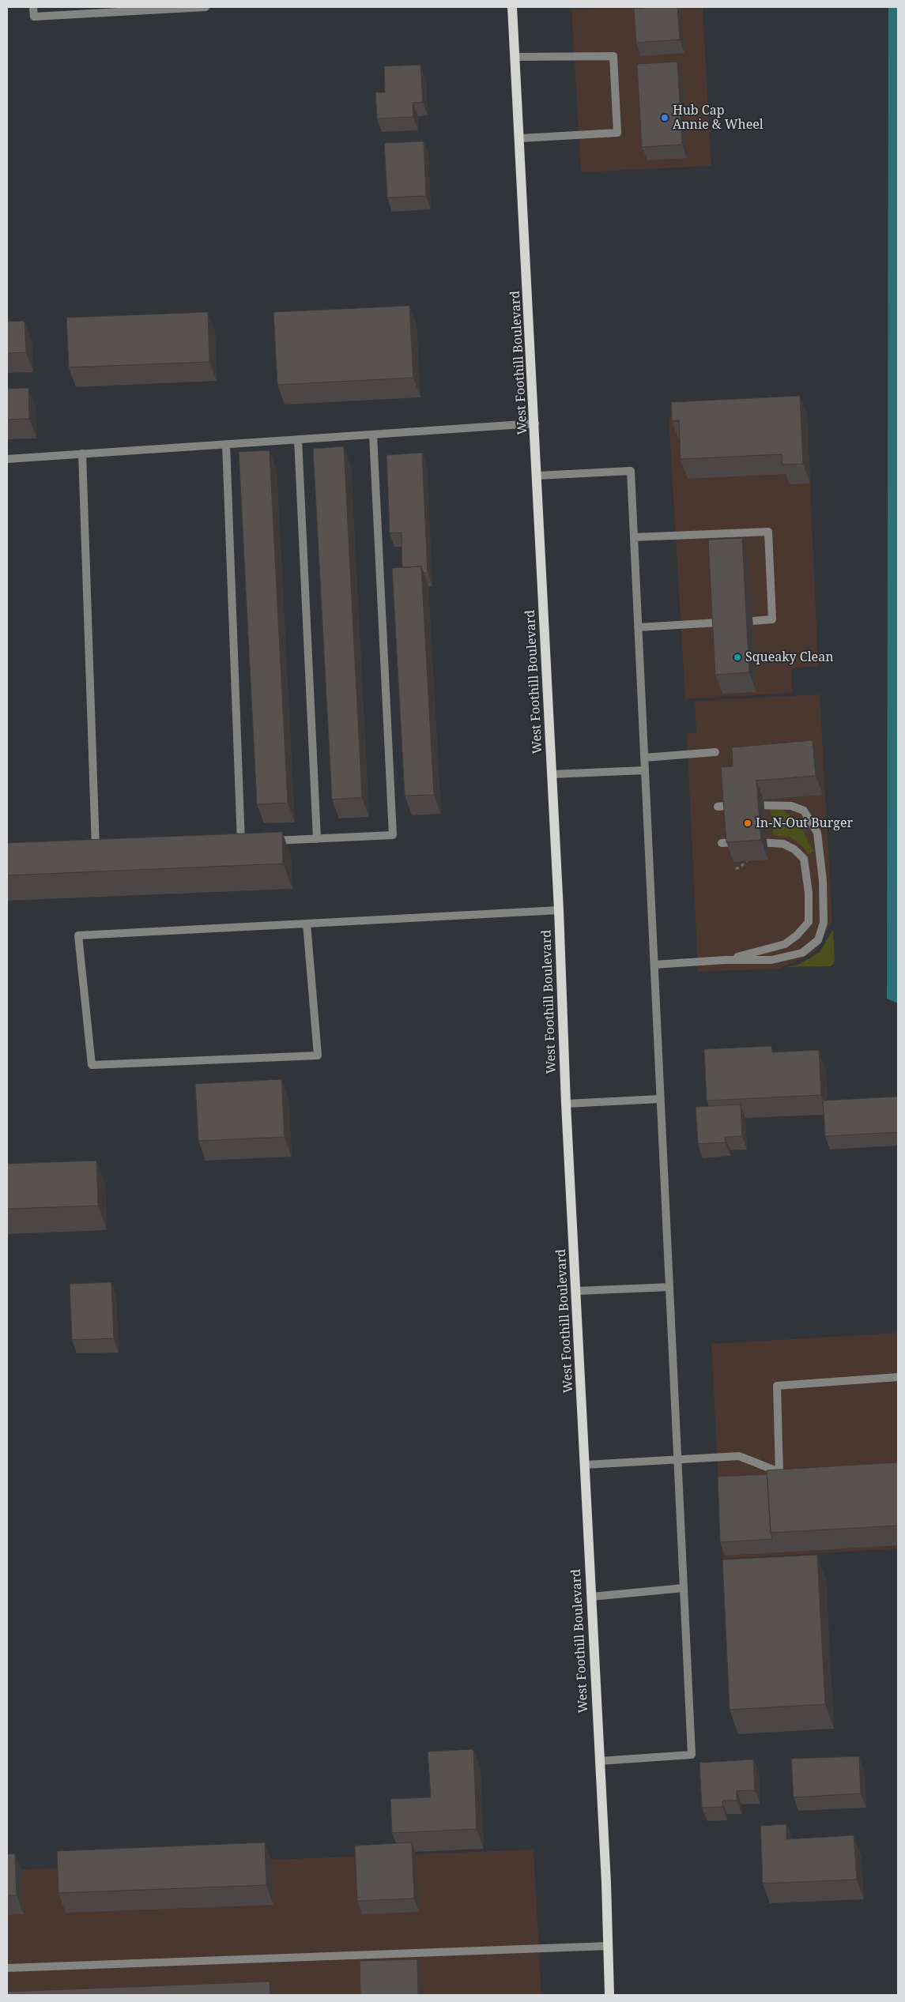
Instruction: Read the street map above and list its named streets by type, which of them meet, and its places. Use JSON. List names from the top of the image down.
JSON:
{
  "streets": {
    "main road": ["West Foothill Boulevard"]
  },
  "places": ["Hub Cap Annie & Wheel", "Squeaky Clean", "In-N-Out Burger"]
}
